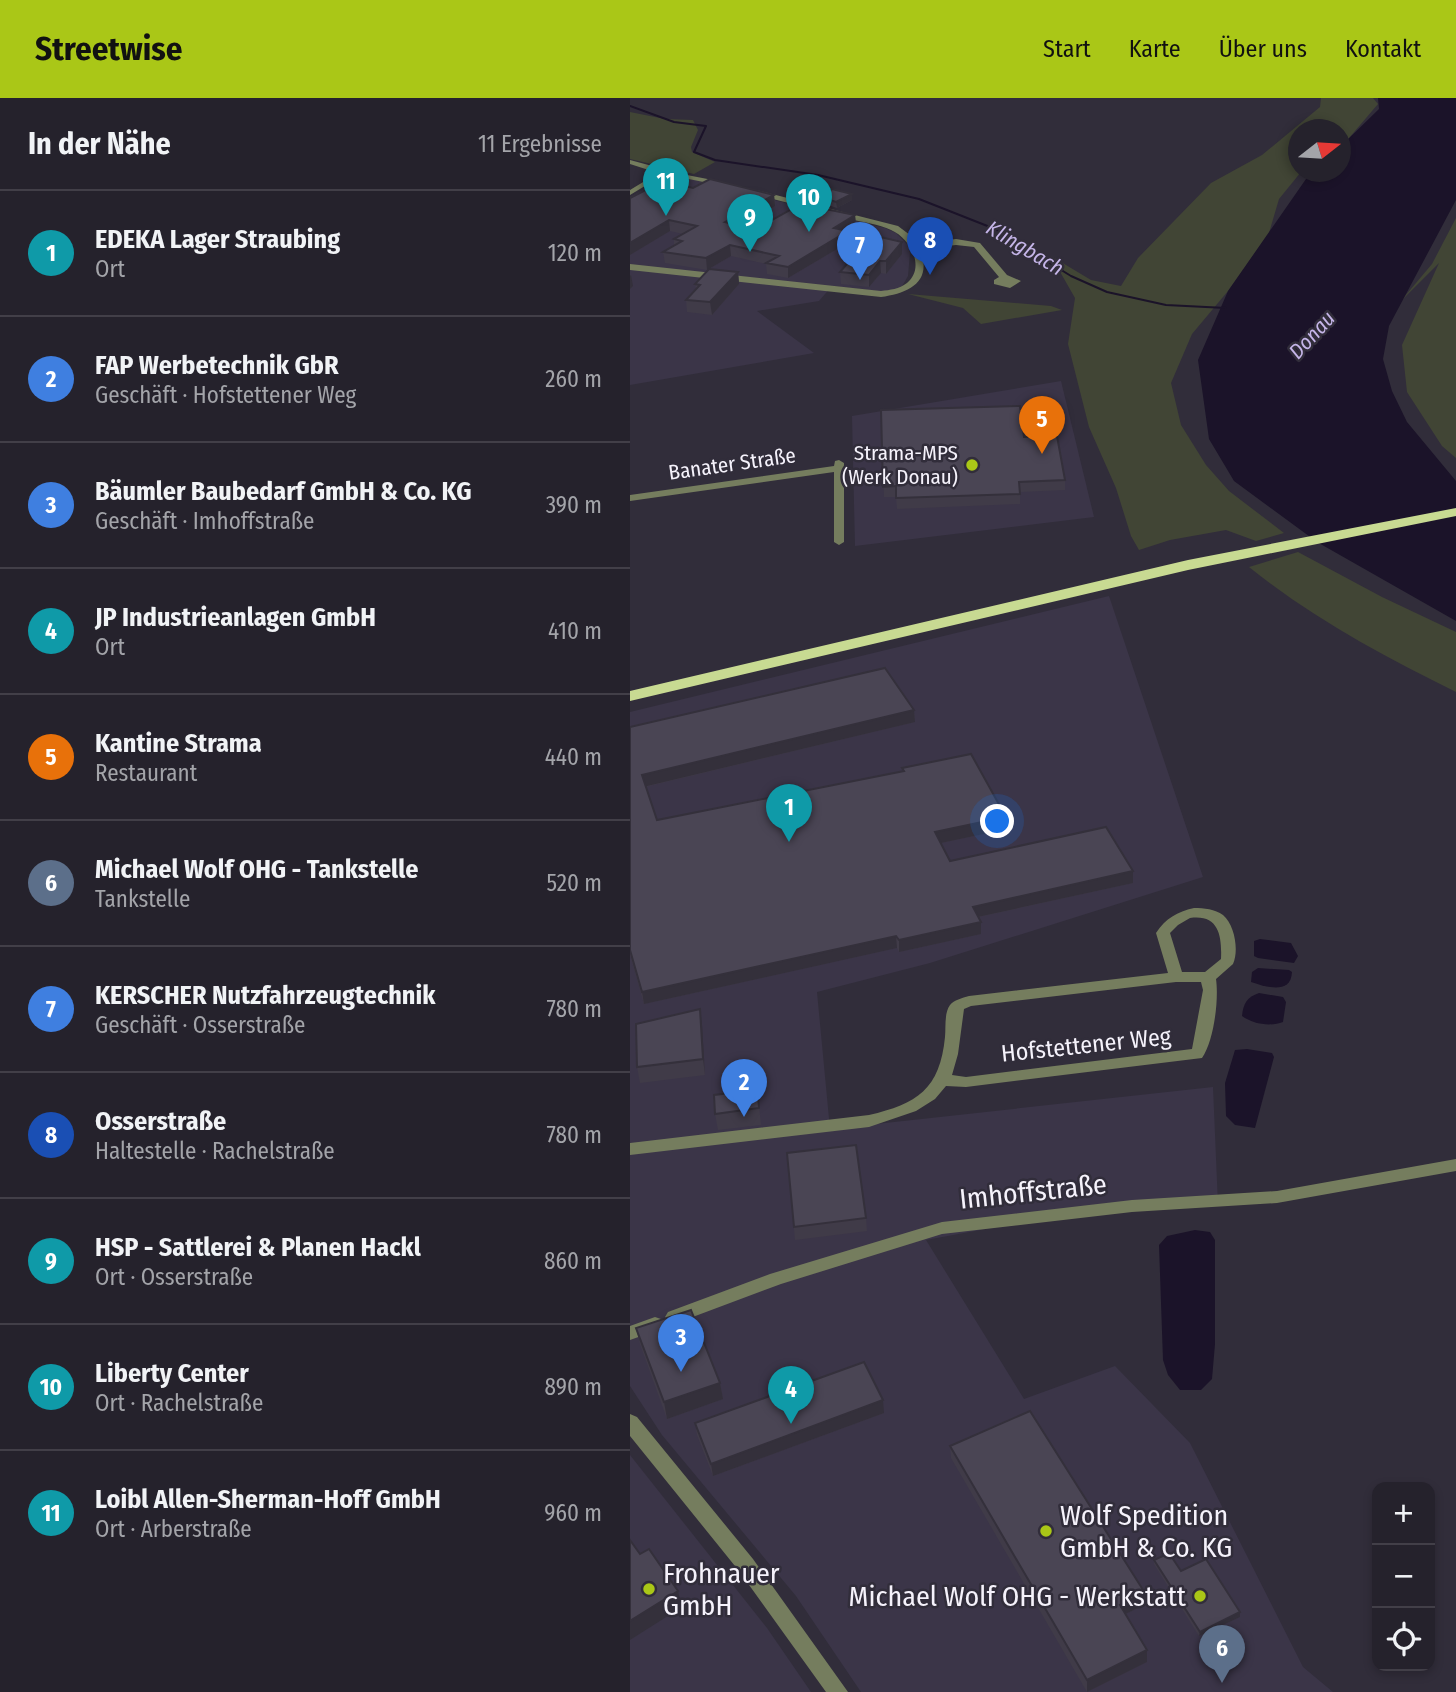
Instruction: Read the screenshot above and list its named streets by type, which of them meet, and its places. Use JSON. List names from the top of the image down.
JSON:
{
  "streets": {
    "street": ["Banater Straße", "Hofstettener Weg", "Imhoffstraße"]
  },
  "water": ["Klingbach", "Donau"],
  "places": [
    "Strama-MPS (Werk Donau)",
    "Wolf Spedition GmbH & Co. KG",
    "Frohnauer GmbH",
    "Michael Wolf OHG - Werkstatt"
  ],
  "north": "right",
  "page": {
    "header": "Streetwise",
    "nav": [
      "Start",
      "Karte",
      "Über uns",
      "Kontakt"
    ],
    "heading": ["In der Nähe", "11 Ergebnisse"],
    "pins": [
      "11",
      "10",
      "9",
      "8",
      "7",
      "5",
      "1",
      "2",
      "3",
      "4",
      "6"
    ],
    "list": [
      {
        "mark": "1",
        "name": "EDEKA Lager Straubing",
        "note": "Ort",
        "value": "120 m"
      },
      {
        "mark": "2",
        "name": "FAP Werbetechnik GbR",
        "note": "Geschäft · Hofstettener Weg",
        "value": "260 m"
      },
      {
        "mark": "3",
        "name": "Bäumler Baubedarf GmbH & Co. KG",
        "note": "Geschäft · Imhoffstraße",
        "value": "390 m"
      },
      {
        "mark": "4",
        "name": "JP Industrieanlagen GmbH",
        "note": "Ort",
        "value": "410 m"
      },
      {
        "mark": "5",
        "name": "Kantine Strama",
        "note": "Restaurant",
        "value": "440 m"
      },
      {
        "mark": "6",
        "name": "Michael Wolf OHG - Tankstelle",
        "note": "Tankstelle",
        "value": "520 m"
      },
      {
        "mark": "7",
        "name": "KERSCHER Nutzfahrzeugtechnik",
        "note": "Geschäft · Osserstraße",
        "value": "780 m"
      },
      {
        "mark": "8",
        "name": "Osserstraße",
        "note": "Haltestelle · Rachelstraße",
        "value": "780 m"
      },
      {
        "mark": "9",
        "name": "HSP - Sattlerei & Planen Hackl",
        "note": "Ort · Osserstraße",
        "value": "860 m"
      },
      {
        "mark": "10",
        "name": "Liberty Center",
        "note": "Ort · Rachelstraße",
        "value": "890 m"
      },
      {
        "mark": "11",
        "name": "Loibl Allen-Sherman-Hoff GmbH",
        "note": "Ort · Arberstraße",
        "value": "960 m"
      }
    ],
    "map_buttons": ["+", "−"]
  }
}
